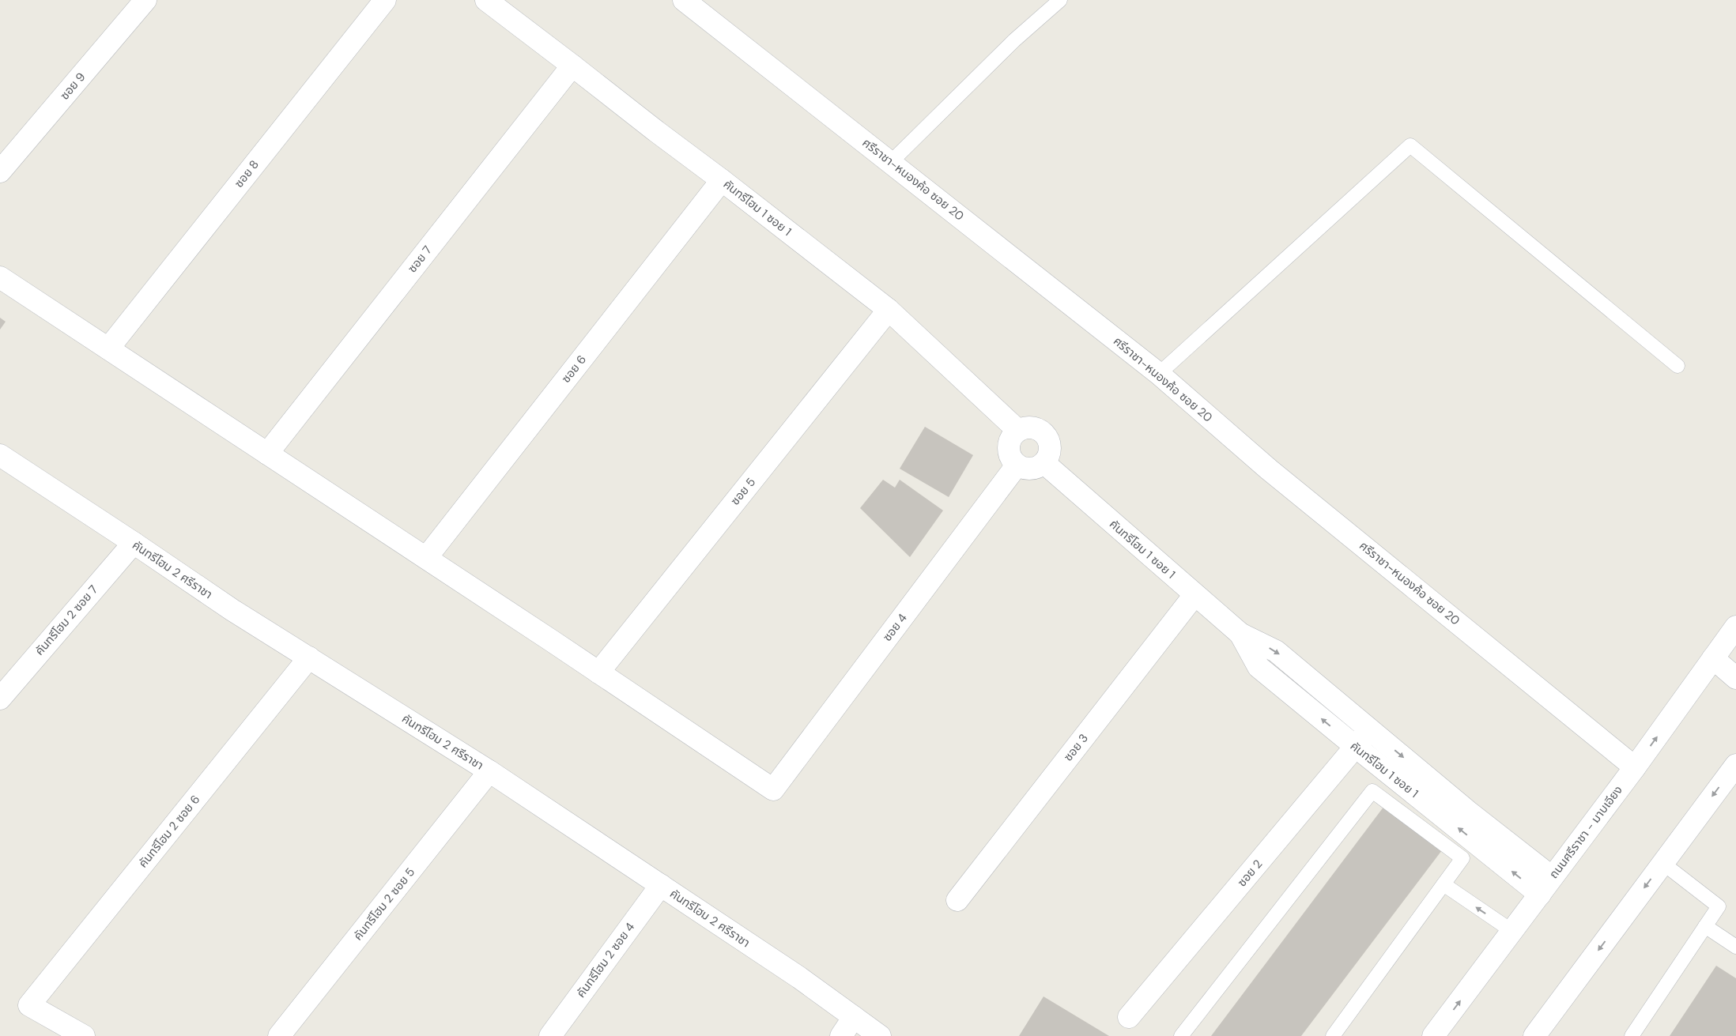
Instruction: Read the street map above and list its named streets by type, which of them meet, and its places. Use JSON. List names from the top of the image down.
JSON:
{
  "streets": {
    "street": [
      "ซอย 9",
      "ซอย 8",
      "ศรีราชา-หนองค้อ ซอย 20",
      "คันทรีโฮม 1 ซอย 1",
      "ซอย 7",
      "ซอย 6",
      "ซอย 5",
      "คันทรีโฮม 2 ศรีราชา",
      "คันทรีโฮม 2 ซอย 7",
      "ซอย 4",
      "ซอย 3",
      "คันทรีโฮม 2 ซอย 6",
      "ถนนศรีราชา - มาบเอียง",
      "ซอย 2",
      "คันทรีโฮม 2 ซอย 5",
      "คันทรีโฮม 2 ซอย 4"
    ]
  },
  "crossings": [
    ["ศรีราชา-หนองค้อ ซอย 20", "ถนนศรีราชา - มาบเอียง"],
    ["คันทรีโฮม 1 ซอย 1", "ซอย 7"],
    ["คันทรีโฮม 1 ซอย 1", "ซอย 6"],
    ["คันทรีโฮม 1 ซอย 1", "ซอย 5"],
    ["คันทรีโฮม 1 ซอย 1", "ซอย 4"],
    ["คันทรีโฮม 1 ซอย 1", "ซอย 3"],
    ["คันทรีโฮม 1 ซอย 1", "ถนนศรีราชา - มาบเอียง"],
    ["คันทรีโฮม 1 ซอย 1", "ซอย 2"],
    ["ซอย 5", "ซอย 4"],
    ["คันทรีโฮม 2 ศรีราชา", "คันทรีโฮม 2 ซอย 7"],
    ["คันทรีโฮม 2 ศรีราชา", "คันทรีโฮม 2 ซอย 6"],
    ["คันทรีโฮม 2 ศรีราชา", "คันทรีโฮม 2 ซอย 5"],
    ["คันทรีโฮม 2 ศรีราชา", "คันทรีโฮม 2 ซอย 4"]
  ]
}
